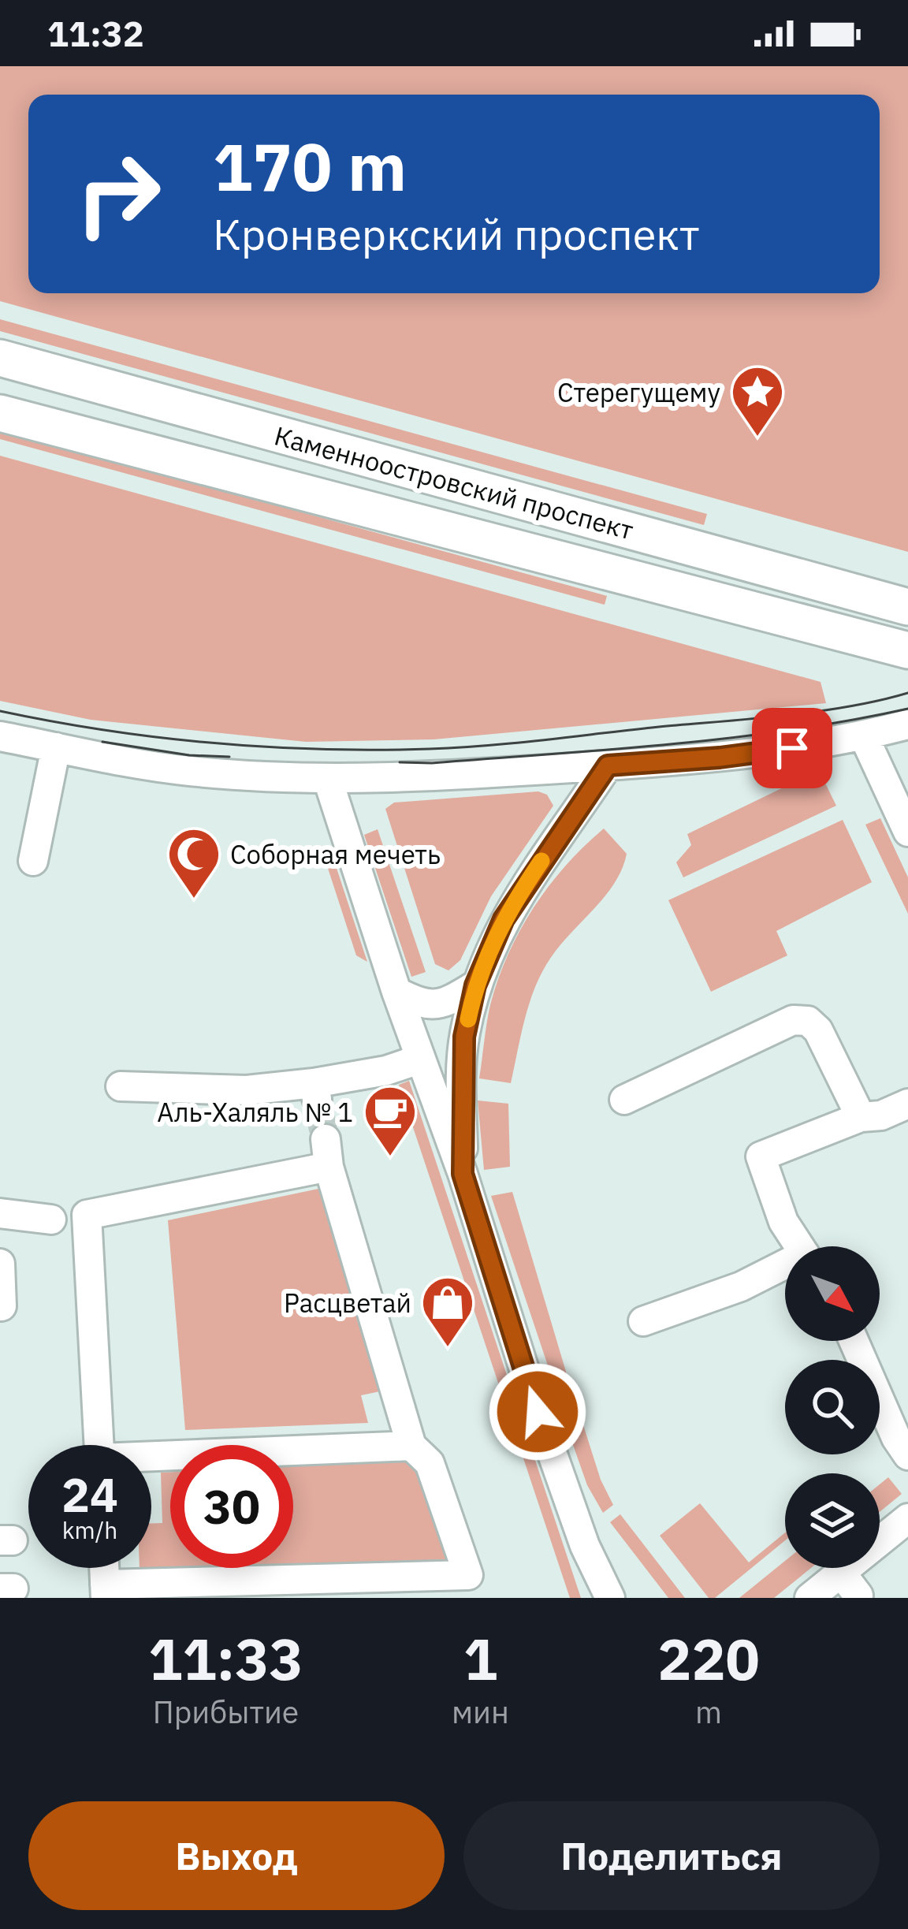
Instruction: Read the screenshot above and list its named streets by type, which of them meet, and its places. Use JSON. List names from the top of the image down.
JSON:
{
  "streets": {
    "main road": ["Каменноостровский проспект"]
  },
  "places": {
    "place": ["Стерегущему"],
    "mosque": ["Соборная мечеть"],
    "cafe": ["Аль-Халяль № 1"],
    "shop": ["Расцветай"]
  },
  "north": "bottom right",
  "page": {
    "status": "11:32",
    "turn": ["170 m", "Кронверкский проспект"],
    "speed": "24 km/h",
    "limit": "30",
    "eta": [
      "11:33",
      "Прибытие",
      "1",
      "мин",
      "220",
      "m"
    ],
    "buttons": ["Выход", "Поделиться"]
  }
}
